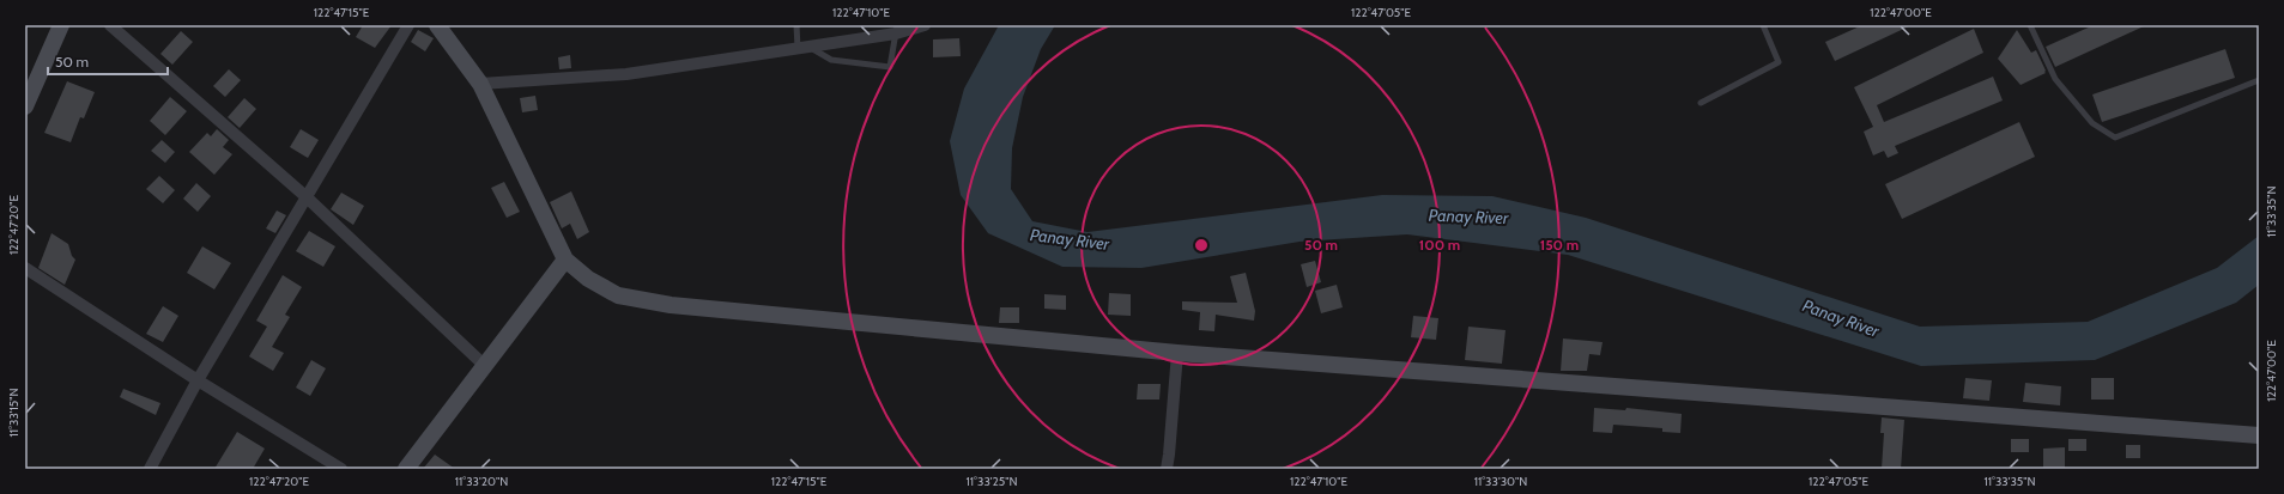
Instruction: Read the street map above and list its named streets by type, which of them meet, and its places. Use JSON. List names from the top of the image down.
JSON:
{
  "water": ["Panay River"],
  "scale_bar": "50 m",
  "coordinates": [
    "122°47'15\"E",
    "122°47'10\"E",
    "122°47'05\"E",
    "122°47'00\"E",
    "11°33'35\"N",
    "122°47'20\"E",
    "11°33'15\"N",
    "11°33'20\"N",
    "11°33'25\"N",
    "11°33'30\"N"
  ],
  "rings": ["50 m", "100 m", "150 m"]
}
